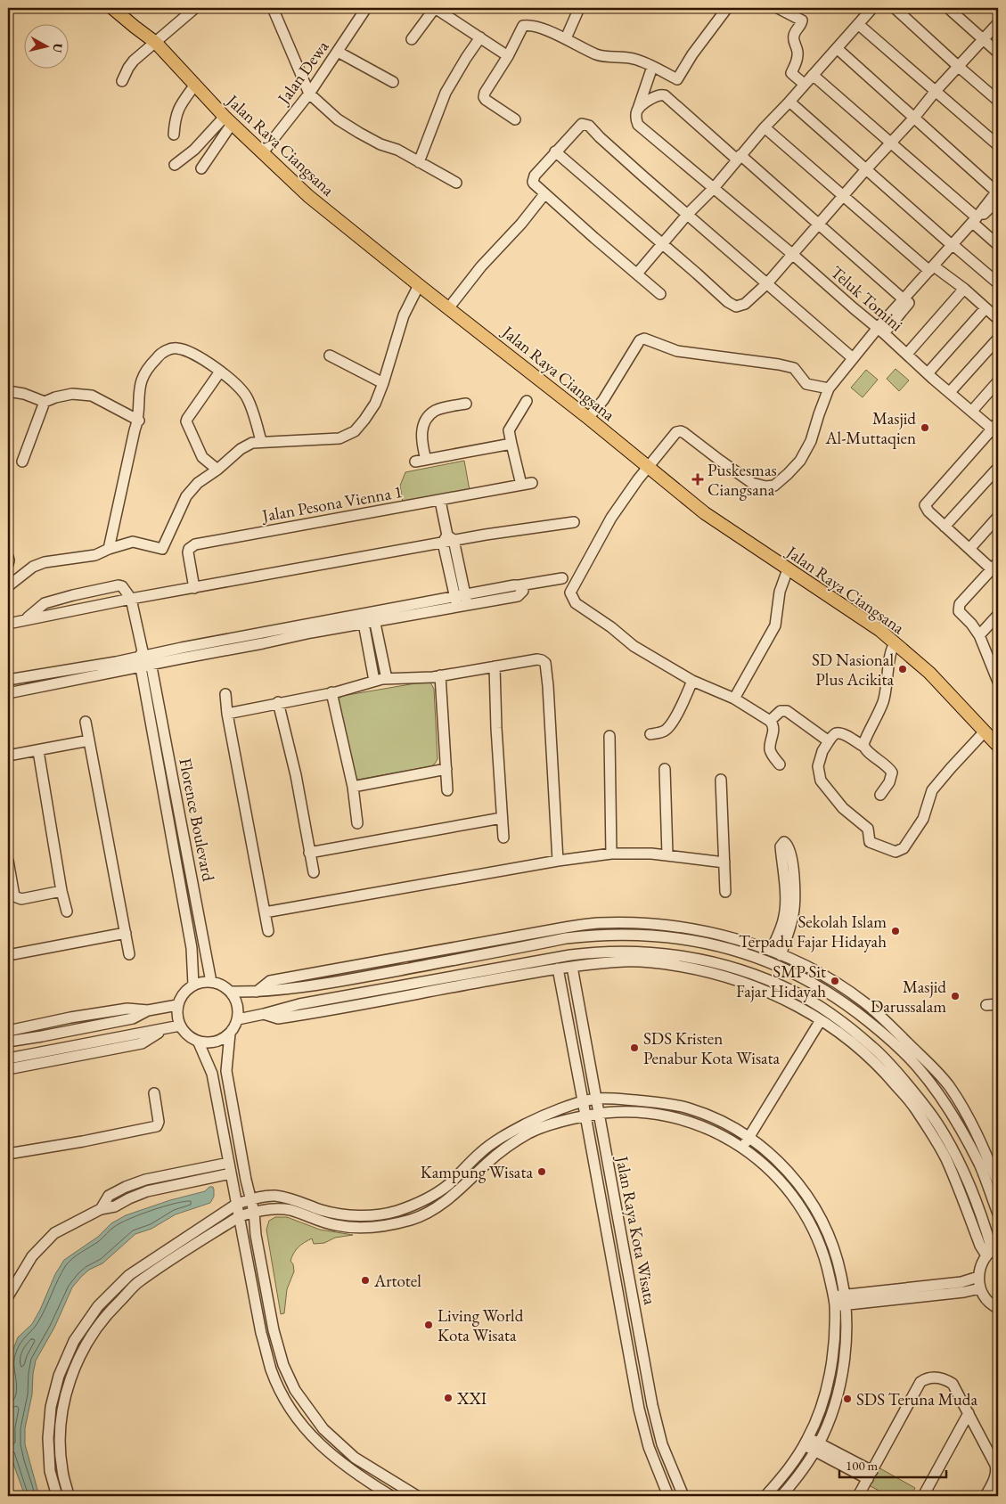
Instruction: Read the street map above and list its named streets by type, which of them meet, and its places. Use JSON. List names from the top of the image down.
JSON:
{
  "streets": {
    "main road": ["Jalan Raya Ciangsana"],
    "street": [
      "Jalan Dewa",
      "Teluk Tomini",
      "Jalan Pesona Vienna 1",
      "Florence Boulevard",
      "Jalan Raya Kota Wisata"
    ]
  },
  "crossings": [
    ["Jalan Dewa", "Jalan Raya Ciangsana"]
  ],
  "places": {
    "other": [
      "Masjid Al-Muttaqien",
      "SD Nasional Plus Acikita",
      "Sekolah Islam Terpadu Fajar Hidayah",
      "SMP Sit Fajar Hidayah",
      "Masjid Darussalam",
      "SDS Kristen Penabur Kota Wisata",
      "Kampung Wisata",
      "Artotel",
      "Living World Kota Wisata",
      "XXI",
      "SDS Teruna Muda"
    ],
    "health": ["Puskesmas Ciangsana"]
  },
  "scale_bar": "100 m",
  "north": "right"
}
